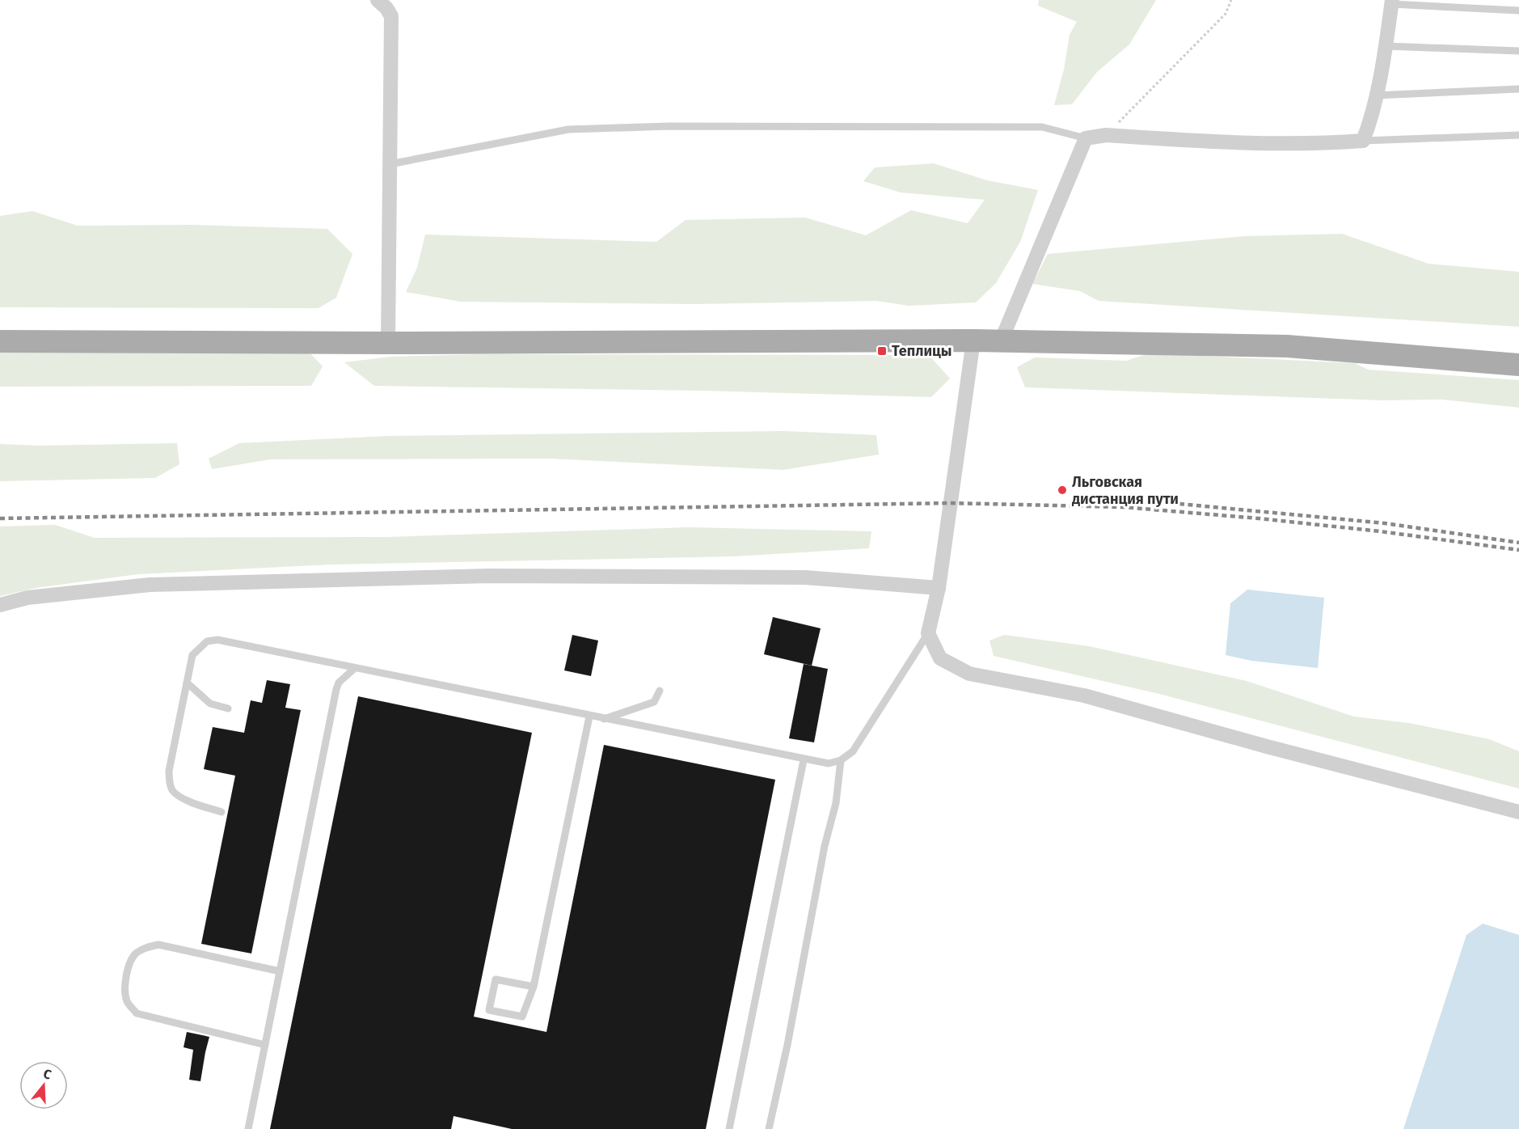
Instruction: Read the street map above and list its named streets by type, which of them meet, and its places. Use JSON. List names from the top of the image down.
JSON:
{
  "places": {
    "transit": ["Теплицы"],
    "other": ["Льговская дистанция пути"]
  },
  "north": "top"
}
